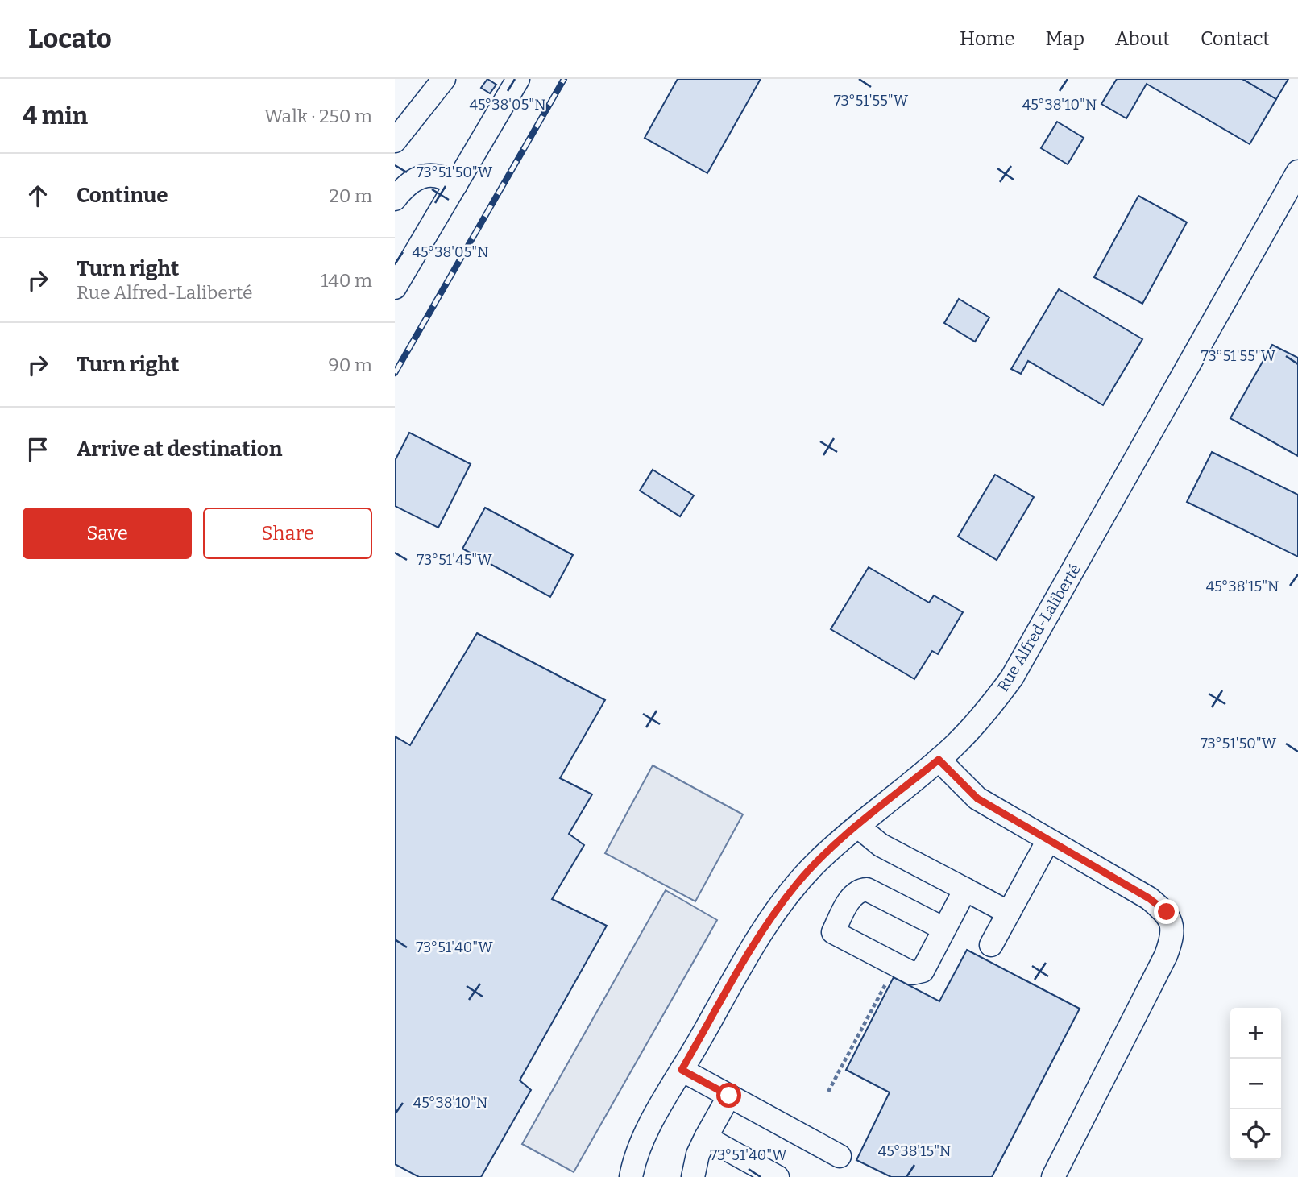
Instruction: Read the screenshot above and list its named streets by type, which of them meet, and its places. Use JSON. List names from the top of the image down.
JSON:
{
  "streets": {
    "street": ["Rue Alfred-Laliberté"]
  },
  "page": {
    "header": "Locato",
    "nav": [
      "Home",
      "Map",
      "About",
      "Contact"
    ],
    "heading": ["4 min", "Walk · 250 m"],
    "list": [
      ["Continue", "20 m"],
      ["Turn right", "Rue Alfred-Laliberté", "140 m"],
      ["Turn right", "90 m"],
      "Arrive at destination"
    ],
    "buttons": ["Save", "Share"],
    "map_buttons": ["+", "−"]
  },
  "coordinates": [
    "73°51'55\"W",
    "45°38'05\"N",
    "45°38'10\"N",
    "73°51'50\"W",
    "73°51'45\"W",
    "45°38'15\"N",
    "73°51'40\"W"
  ]
}
